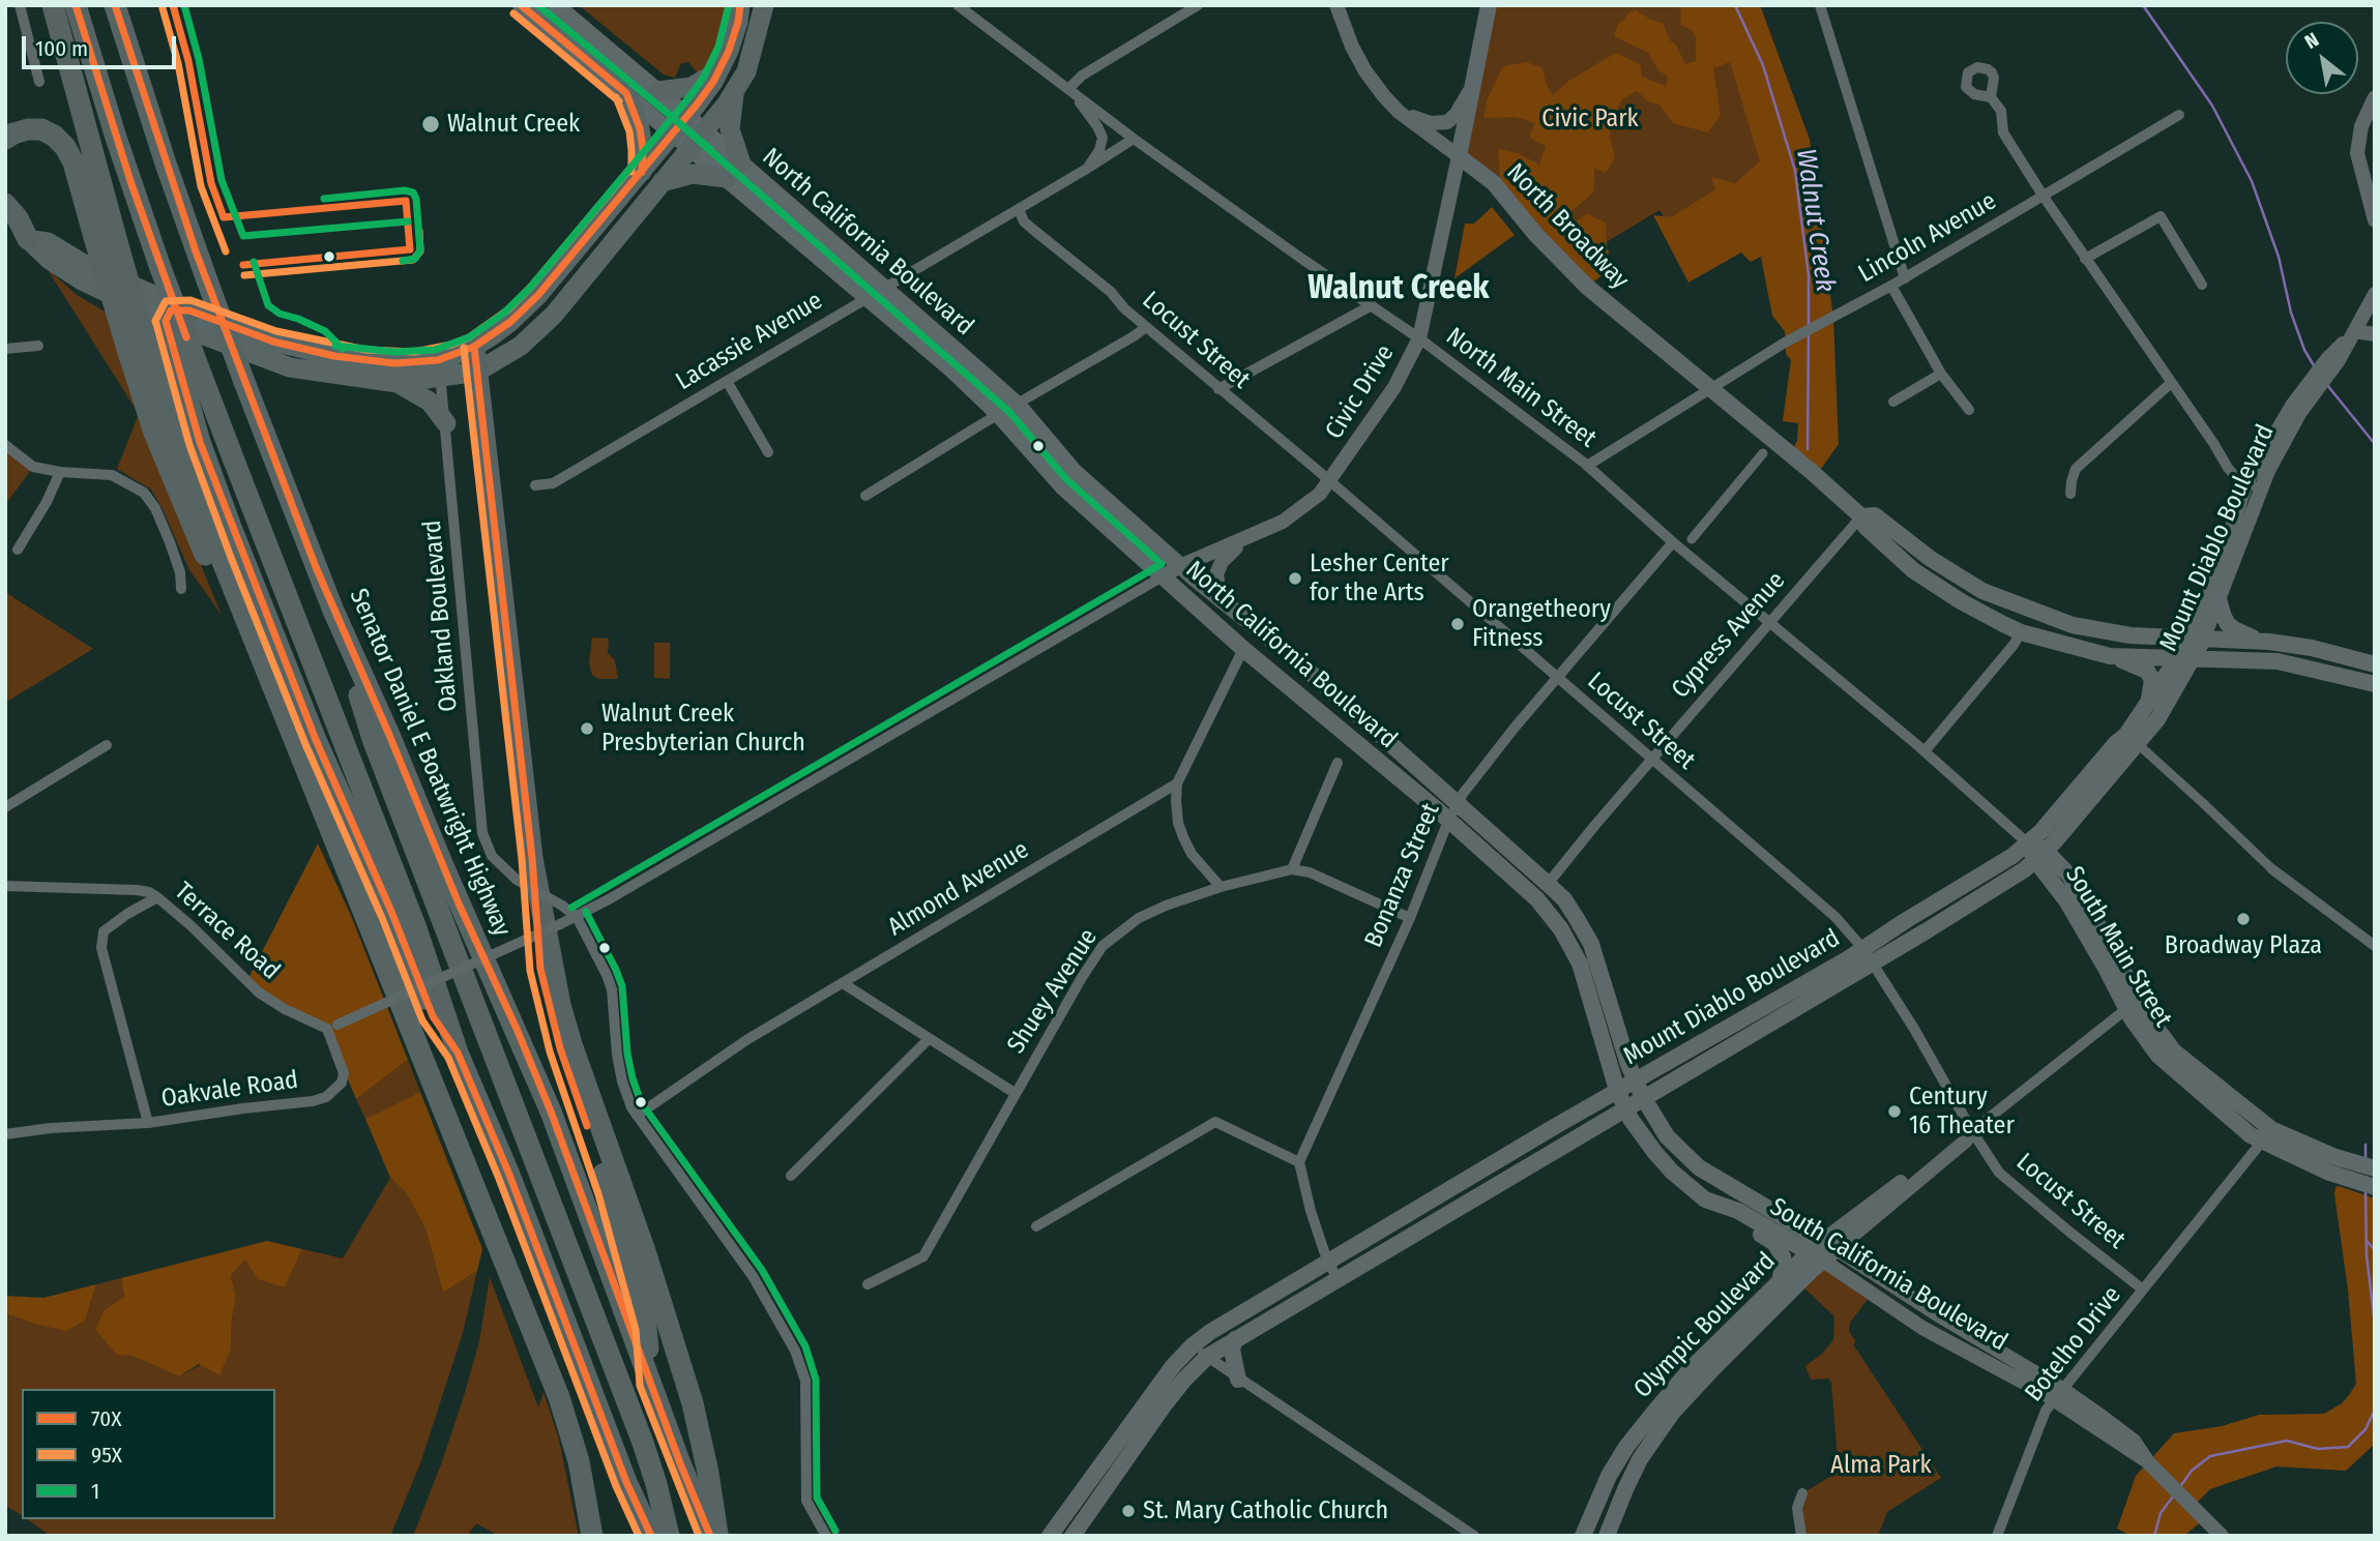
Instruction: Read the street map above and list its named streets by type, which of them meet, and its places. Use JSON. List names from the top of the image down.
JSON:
{
  "streets": {
    "highway": ["Senator Daniel E Boatwright Highway"],
    "main road": [
      "North Broadway",
      "North California Boulevard",
      "Civic Drive",
      "Mount Diablo Boulevard",
      "South Main Street",
      "South California Boulevard",
      "Olympic Boulevard"
    ],
    "street": [
      "Lincoln Avenue",
      "Locust Street",
      "Lacassie Avenue",
      "North Main Street",
      "Oakland Boulevard",
      "Cypress Avenue",
      "Bonanza Street",
      "Almond Avenue",
      "Terrace Road",
      "Shuey Avenue",
      "Oakvale Road",
      "Botelho Drive"
    ]
  },
  "crossings": [
    ["North Broadway", "Lincoln Avenue"],
    ["North Broadway", "Civic Drive"],
    ["North Broadway", "Mount Diablo Boulevard"],
    ["North Broadway", "Cypress Avenue"],
    ["Lincoln Avenue", "North Main Street"],
    ["North California Boulevard", "Lacassie Avenue"],
    ["North California Boulevard", "Civic Drive"],
    ["North California Boulevard", "Mount Diablo Boulevard"],
    ["North California Boulevard", "Cypress Avenue"],
    ["North California Boulevard", "Bonanza Street"],
    ["North California Boulevard", "South California Boulevard"],
    ["Locust Street", "Lacassie Avenue"],
    ["Locust Street", "Civic Drive"],
    ["Locust Street", "Mount Diablo Boulevard"],
    ["Locust Street", "Cypress Avenue"],
    ["Locust Street", "Bonanza Street"],
    ["Locust Street", "Olympic Boulevard"],
    ["Locust Street", "Botelho Drive"],
    ["Lacassie Avenue", "North Main Street"],
    ["North Main Street", "Civic Drive"],
    ["North Main Street", "Mount Diablo Boulevard"],
    ["North Main Street", "Cypress Avenue"],
    ["North Main Street", "Bonanza Street"],
    ["North Main Street", "South Main Street"],
    ["Mount Diablo Boulevard", "South Main Street"],
    ["Mount Diablo Boulevard", "South California Boulevard"],
    ["Oakland Boulevard", "Almond Avenue"],
    ["Terrace Road", "Oakvale Road"],
    ["South Main Street", "Olympic Boulevard"],
    ["South Main Street", "Botelho Drive"],
    ["South California Boulevard", "Olympic Boulevard"],
    ["South California Boulevard", "Botelho Drive"]
  ],
  "districts": ["Walnut Creek"],
  "water": ["Walnut Creek"],
  "parks": ["Civic Park", "Alma Park"],
  "places": [
    "Walnut Creek",
    "Lesher Center for the Arts",
    "Orangetheory Fitness",
    "Walnut Creek Presbyterian Church",
    "Broadway Plaza",
    "Century 16 Theater",
    "St. Mary Catholic Church"
  ],
  "lines": ["transit line 70X", "transit line 1", "transit line 95X"],
  "legend": ["70X", "95X", "1"],
  "scale_bar": "100 m",
  "north": "top left"
}
